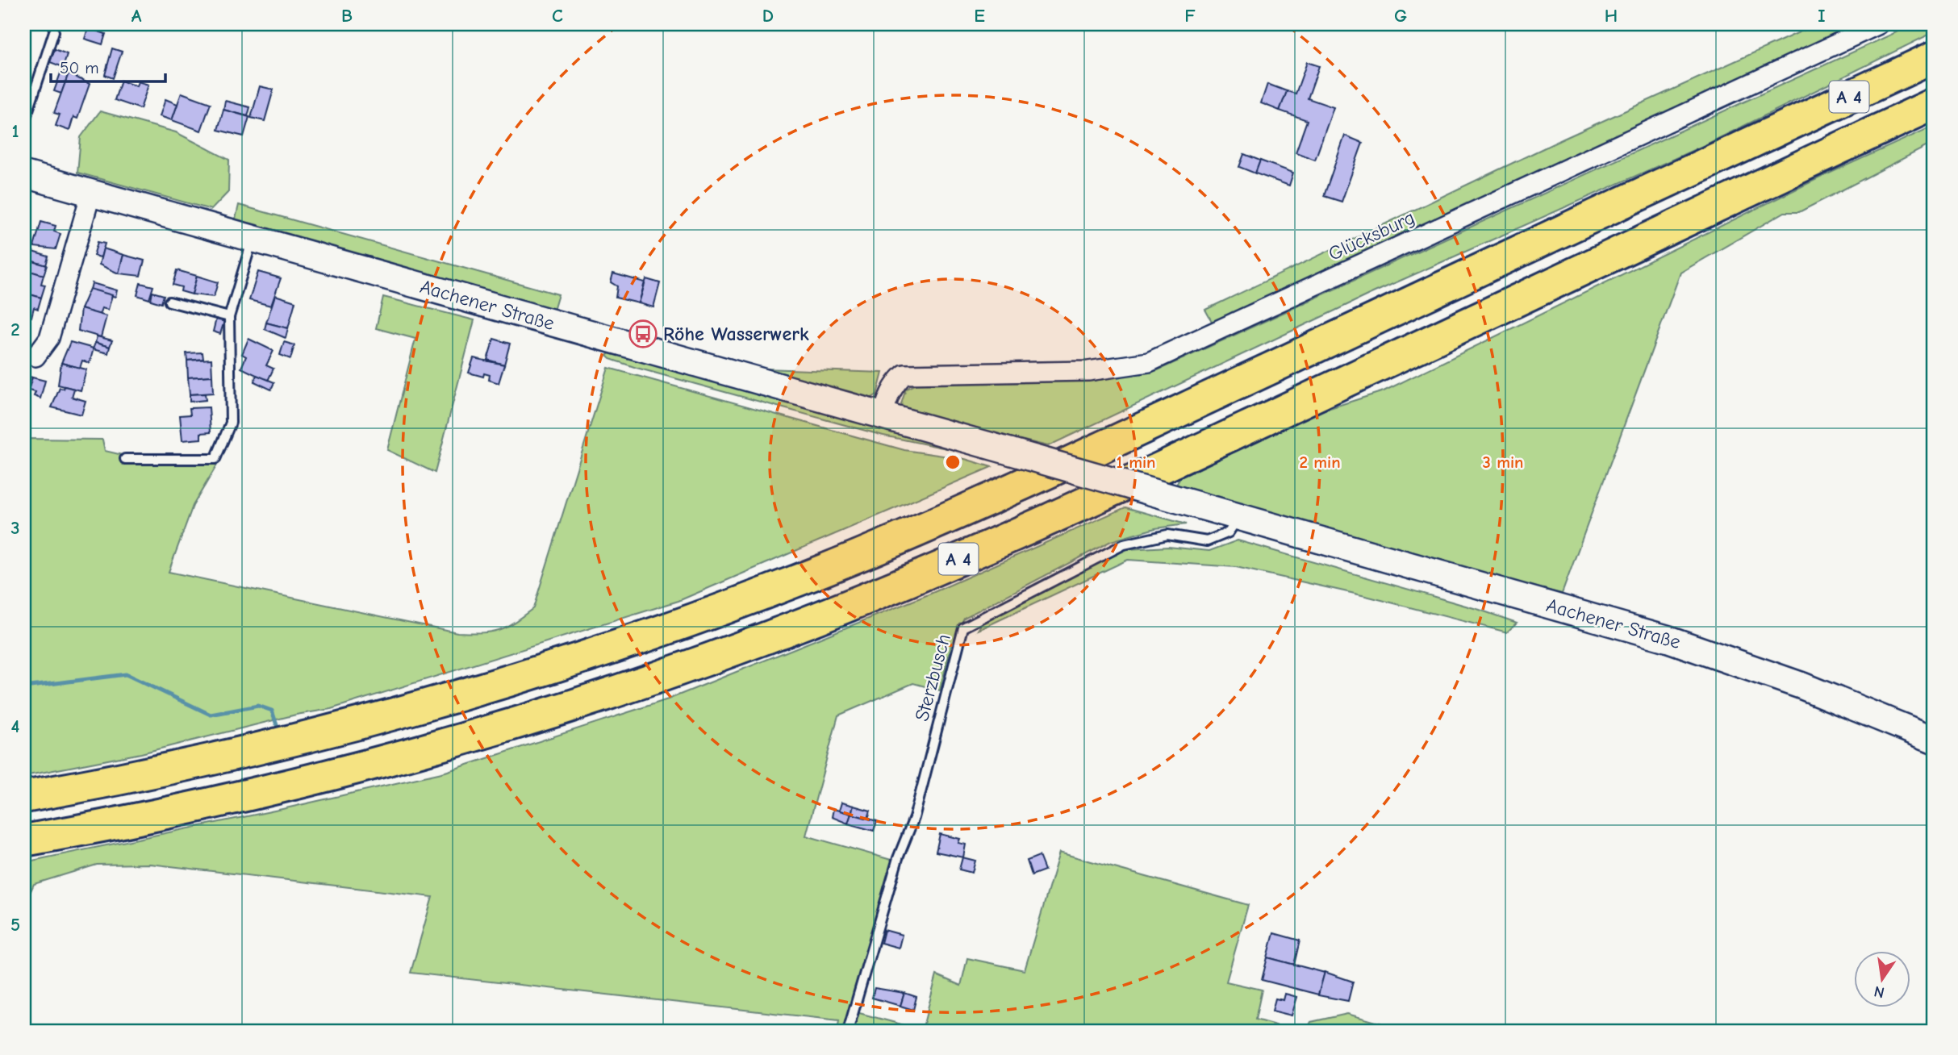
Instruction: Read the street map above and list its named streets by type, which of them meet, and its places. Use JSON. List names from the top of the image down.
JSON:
{
  "streets": {
    "highway": ["A 4"],
    "main road": ["Aachener Straße"],
    "street": ["Glücksburg"],
    "lane": ["Sterzbusch"]
  },
  "crossings": [
    ["Glücksburg", "Aachener Straße"],
    ["Aachener Straße", "Sterzbusch"]
  ],
  "places": {
    "bus stop": ["Röhe Wasserwerk"]
  },
  "scale_bar": "50 m",
  "north": "bottom",
  "grid": {
    "columns": [
      "A",
      "B",
      "C",
      "D",
      "E",
      "F",
      "G",
      "H",
      "I"
    ],
    "rows": [
      "1",
      "2",
      "3",
      "4",
      "5"
    ]
  },
  "rings": ["1 min", "2 min", "3 min"]
}
